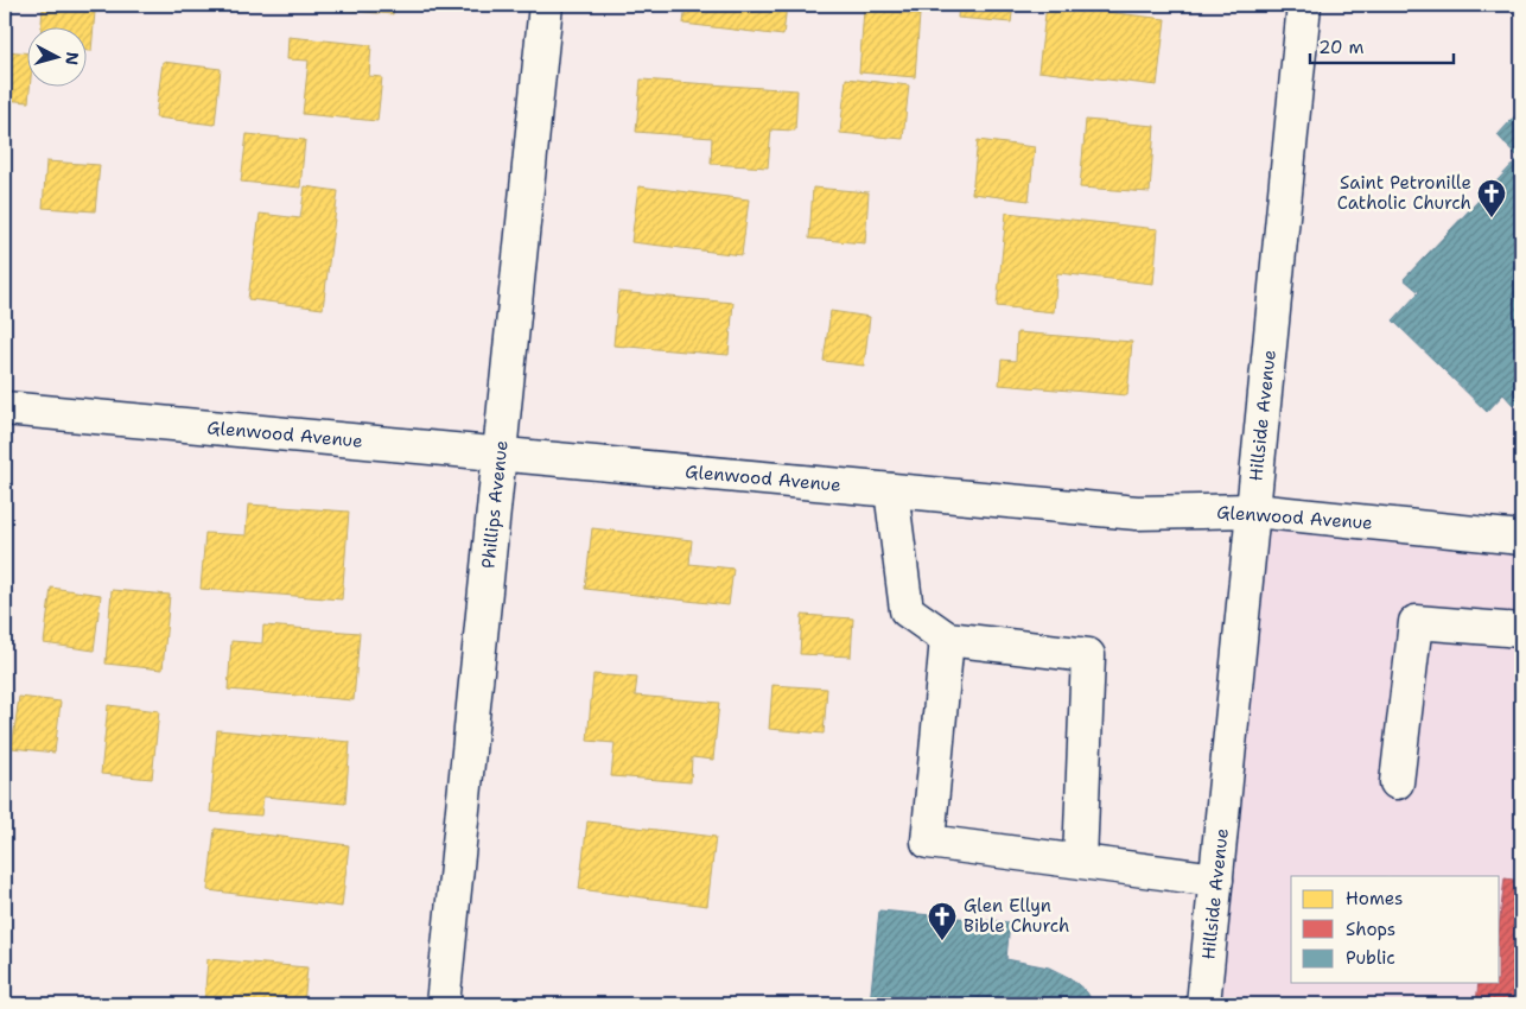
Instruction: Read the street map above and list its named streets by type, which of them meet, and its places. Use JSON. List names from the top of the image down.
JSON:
{
  "streets": {
    "street": ["Hillside Avenue", "Glenwood Avenue", "Phillips Avenue"]
  },
  "crossings": [
    ["Hillside Avenue", "Glenwood Avenue"],
    ["Glenwood Avenue", "Phillips Avenue"]
  ],
  "places": {
    "church": ["Saint Petronille Catholic Church", "Glen Ellyn Bible Church"]
  },
  "legend": ["Homes", "Shops", "Public"],
  "scale_bar": "20 m",
  "north": "right"
}
